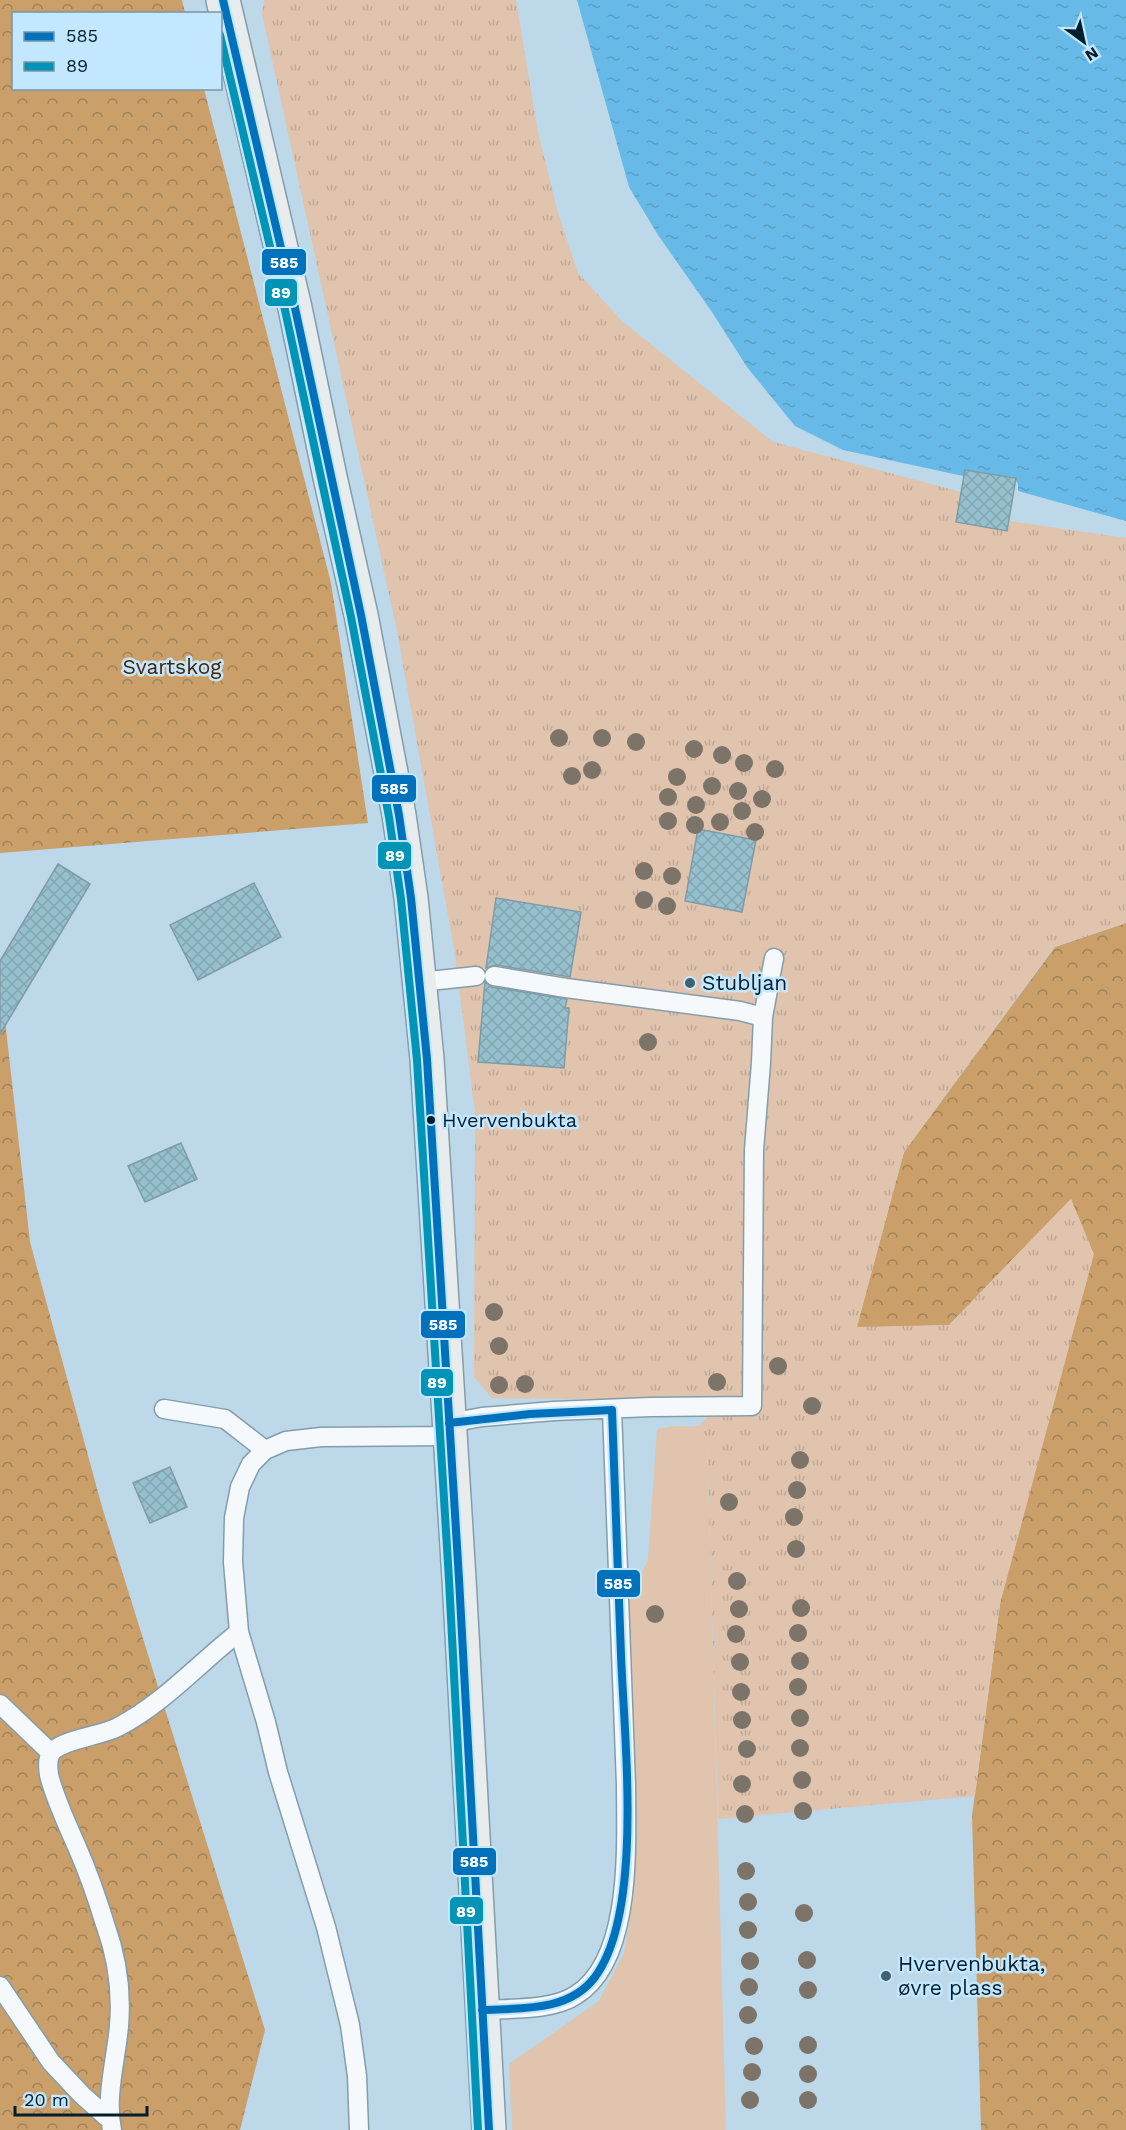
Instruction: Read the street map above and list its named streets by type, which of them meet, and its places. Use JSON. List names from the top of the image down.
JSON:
{
  "parks": ["Svartskog"],
  "places": ["Stubljan", "Hvervenbukta", "Hvervenbukta, øvre plass"],
  "lines": ["transit line 585", "transit line 89"],
  "legend": ["585", "89"],
  "scale_bar": "20 m",
  "north": "bottom right"
}
